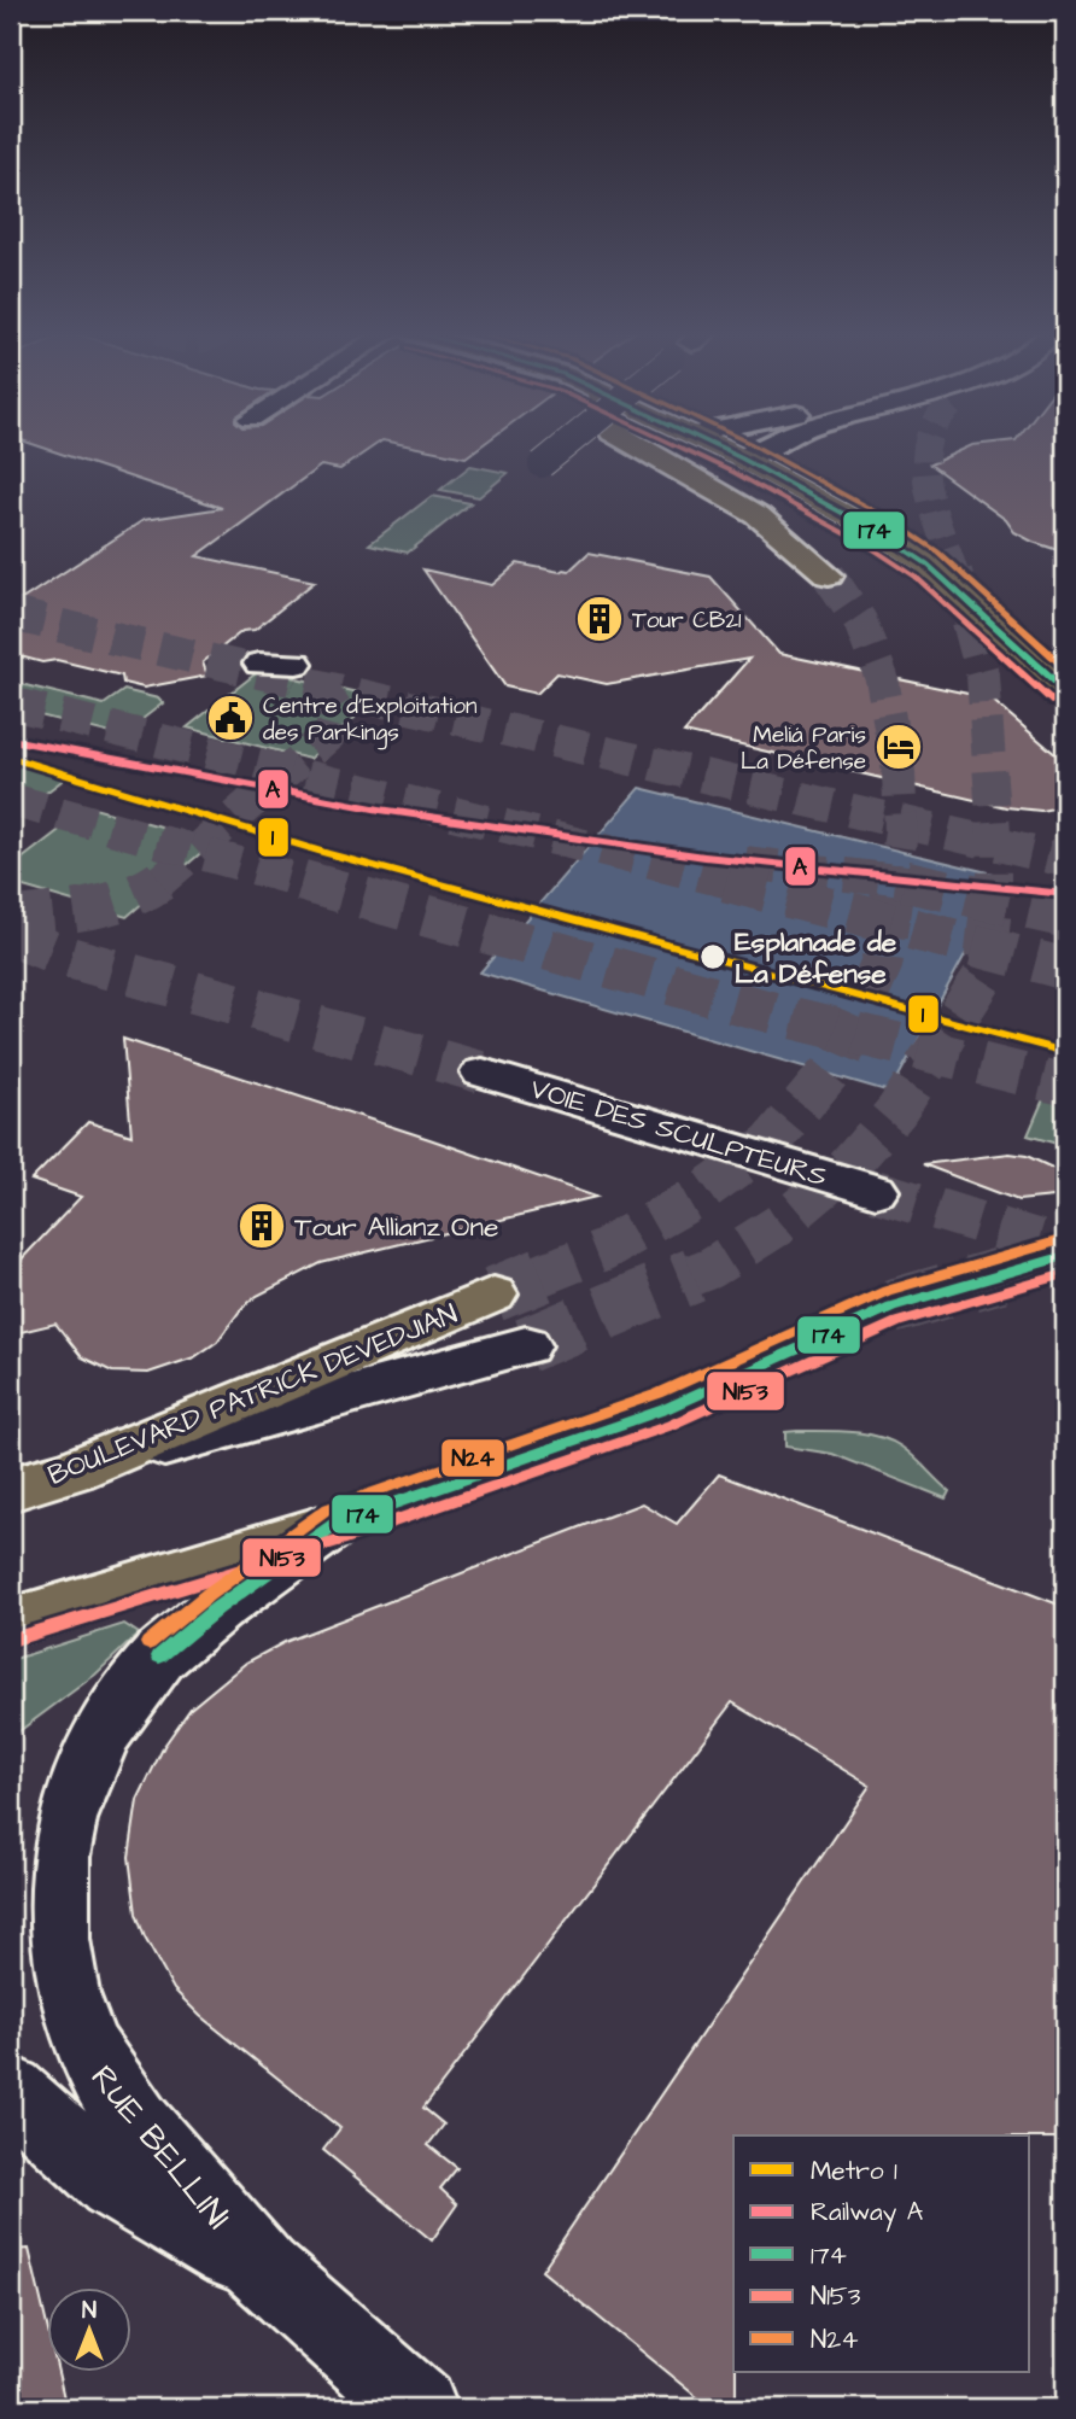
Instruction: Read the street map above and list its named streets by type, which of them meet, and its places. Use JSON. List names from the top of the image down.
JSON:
{
  "streets": {
    "main road": ["BOULEVARD PATRICK DEVEDJIAN"],
    "street": ["VOIE DES SCULPTEURS", "RUE BELLINI"]
  },
  "places": {
    "building": ["Tour CB21", "Tour Allianz One"],
    "public building": ["Centre d'Exploitation des Parkings"],
    "hotel": ["Meliá Paris La Défense"],
    "other": ["Esplanade de La Défense"]
  },
  "lines": [
    "transit line 174",
    "transit line N153",
    "transit line N24",
    "rail line A",
    "metro line 1"
  ],
  "legend": [
    "Metro 1",
    "Railway A",
    "174",
    "N153",
    "N24"
  ],
  "north": "top"
}
